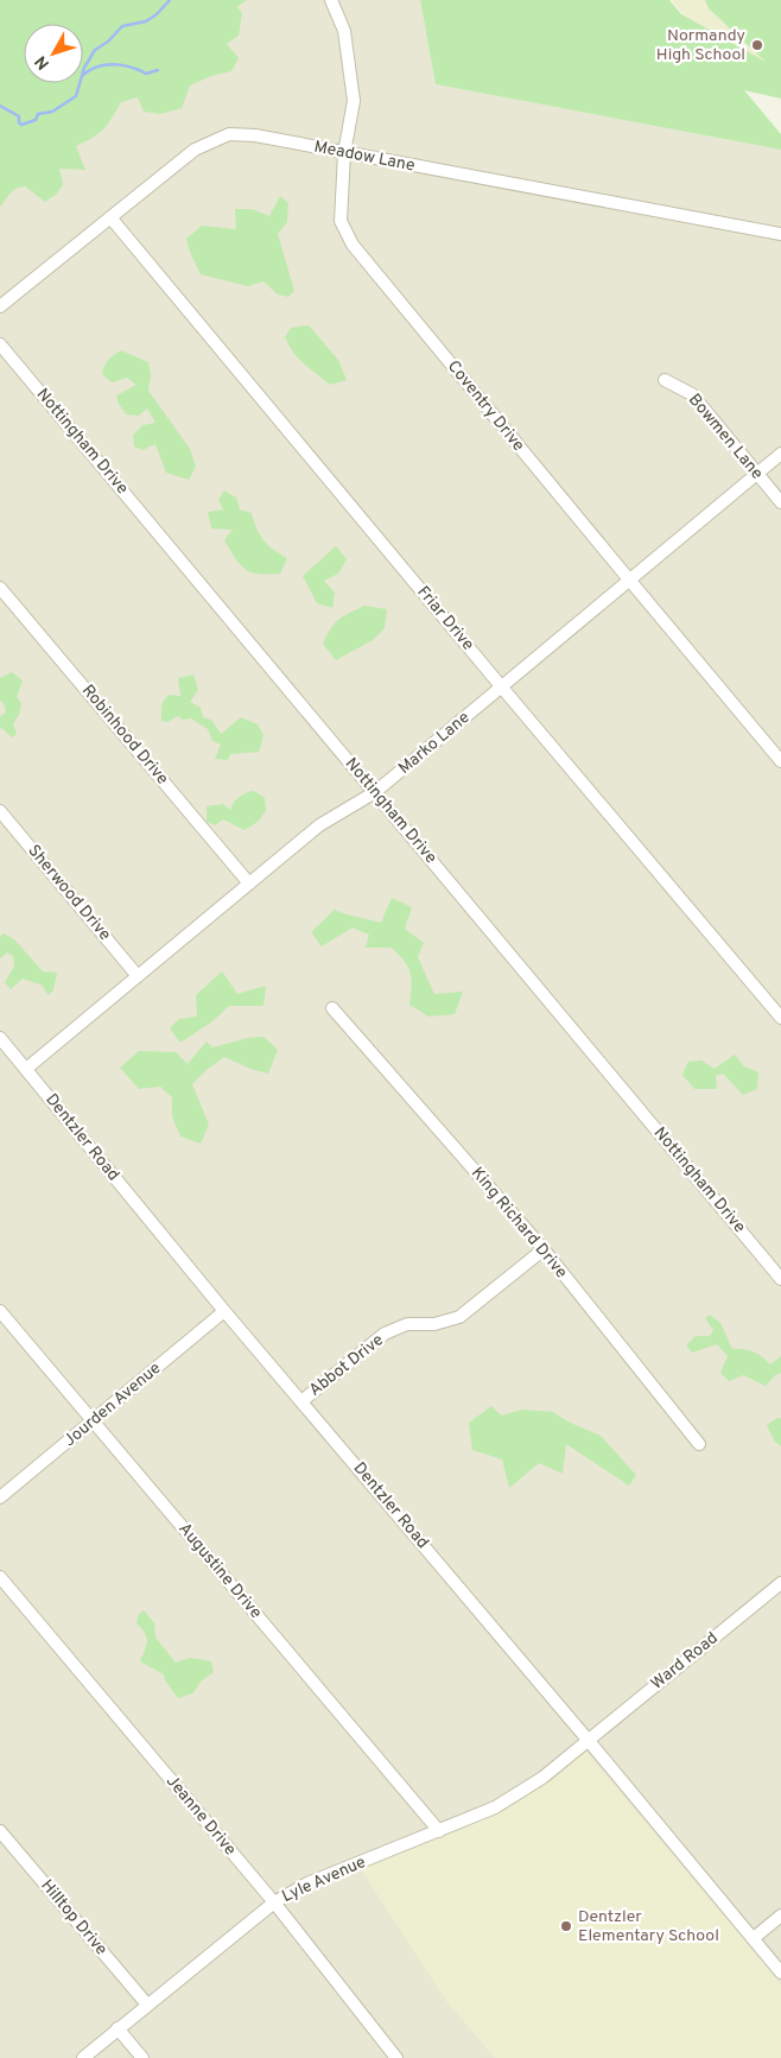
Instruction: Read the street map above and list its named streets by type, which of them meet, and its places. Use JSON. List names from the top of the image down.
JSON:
{
  "streets": {
    "street": [
      "Meadow Lane",
      "Coventry Drive",
      "Bowmen Lane",
      "Nottingham Drive",
      "Friar Drive",
      "Robinhood Drive",
      "Marko Lane",
      "Sherwood Drive",
      "Dentzler Road",
      "King Richard Drive",
      "Abbot Drive",
      "Jourden Avenue",
      "Augustine Drive",
      "Ward Road",
      "Jeanne Drive",
      "Lyle Avenue",
      "Hilltop Drive"
    ]
  },
  "crossings": [
    ["Meadow Lane", "Coventry Drive"],
    ["Meadow Lane", "Friar Drive"],
    ["Coventry Drive", "Marko Lane"],
    ["Bowmen Lane", "Marko Lane"],
    ["Nottingham Drive", "Marko Lane"],
    ["Friar Drive", "Marko Lane"],
    ["Robinhood Drive", "Marko Lane"],
    ["Marko Lane", "Sherwood Drive"],
    ["Marko Lane", "Dentzler Road"],
    ["Dentzler Road", "Abbot Drive"],
    ["Dentzler Road", "Jourden Avenue"],
    ["Dentzler Road", "Ward Road"],
    ["Dentzler Road", "Lyle Avenue"],
    ["King Richard Drive", "Abbot Drive"],
    ["Jourden Avenue", "Augustine Drive"],
    ["Augustine Drive", "Lyle Avenue"],
    ["Ward Road", "Lyle Avenue"],
    ["Jeanne Drive", "Lyle Avenue"],
    ["Lyle Avenue", "Hilltop Drive"]
  ],
  "places": ["Normandy High School", "Dentzler Elementary School"],
  "north": "bottom left"
}
